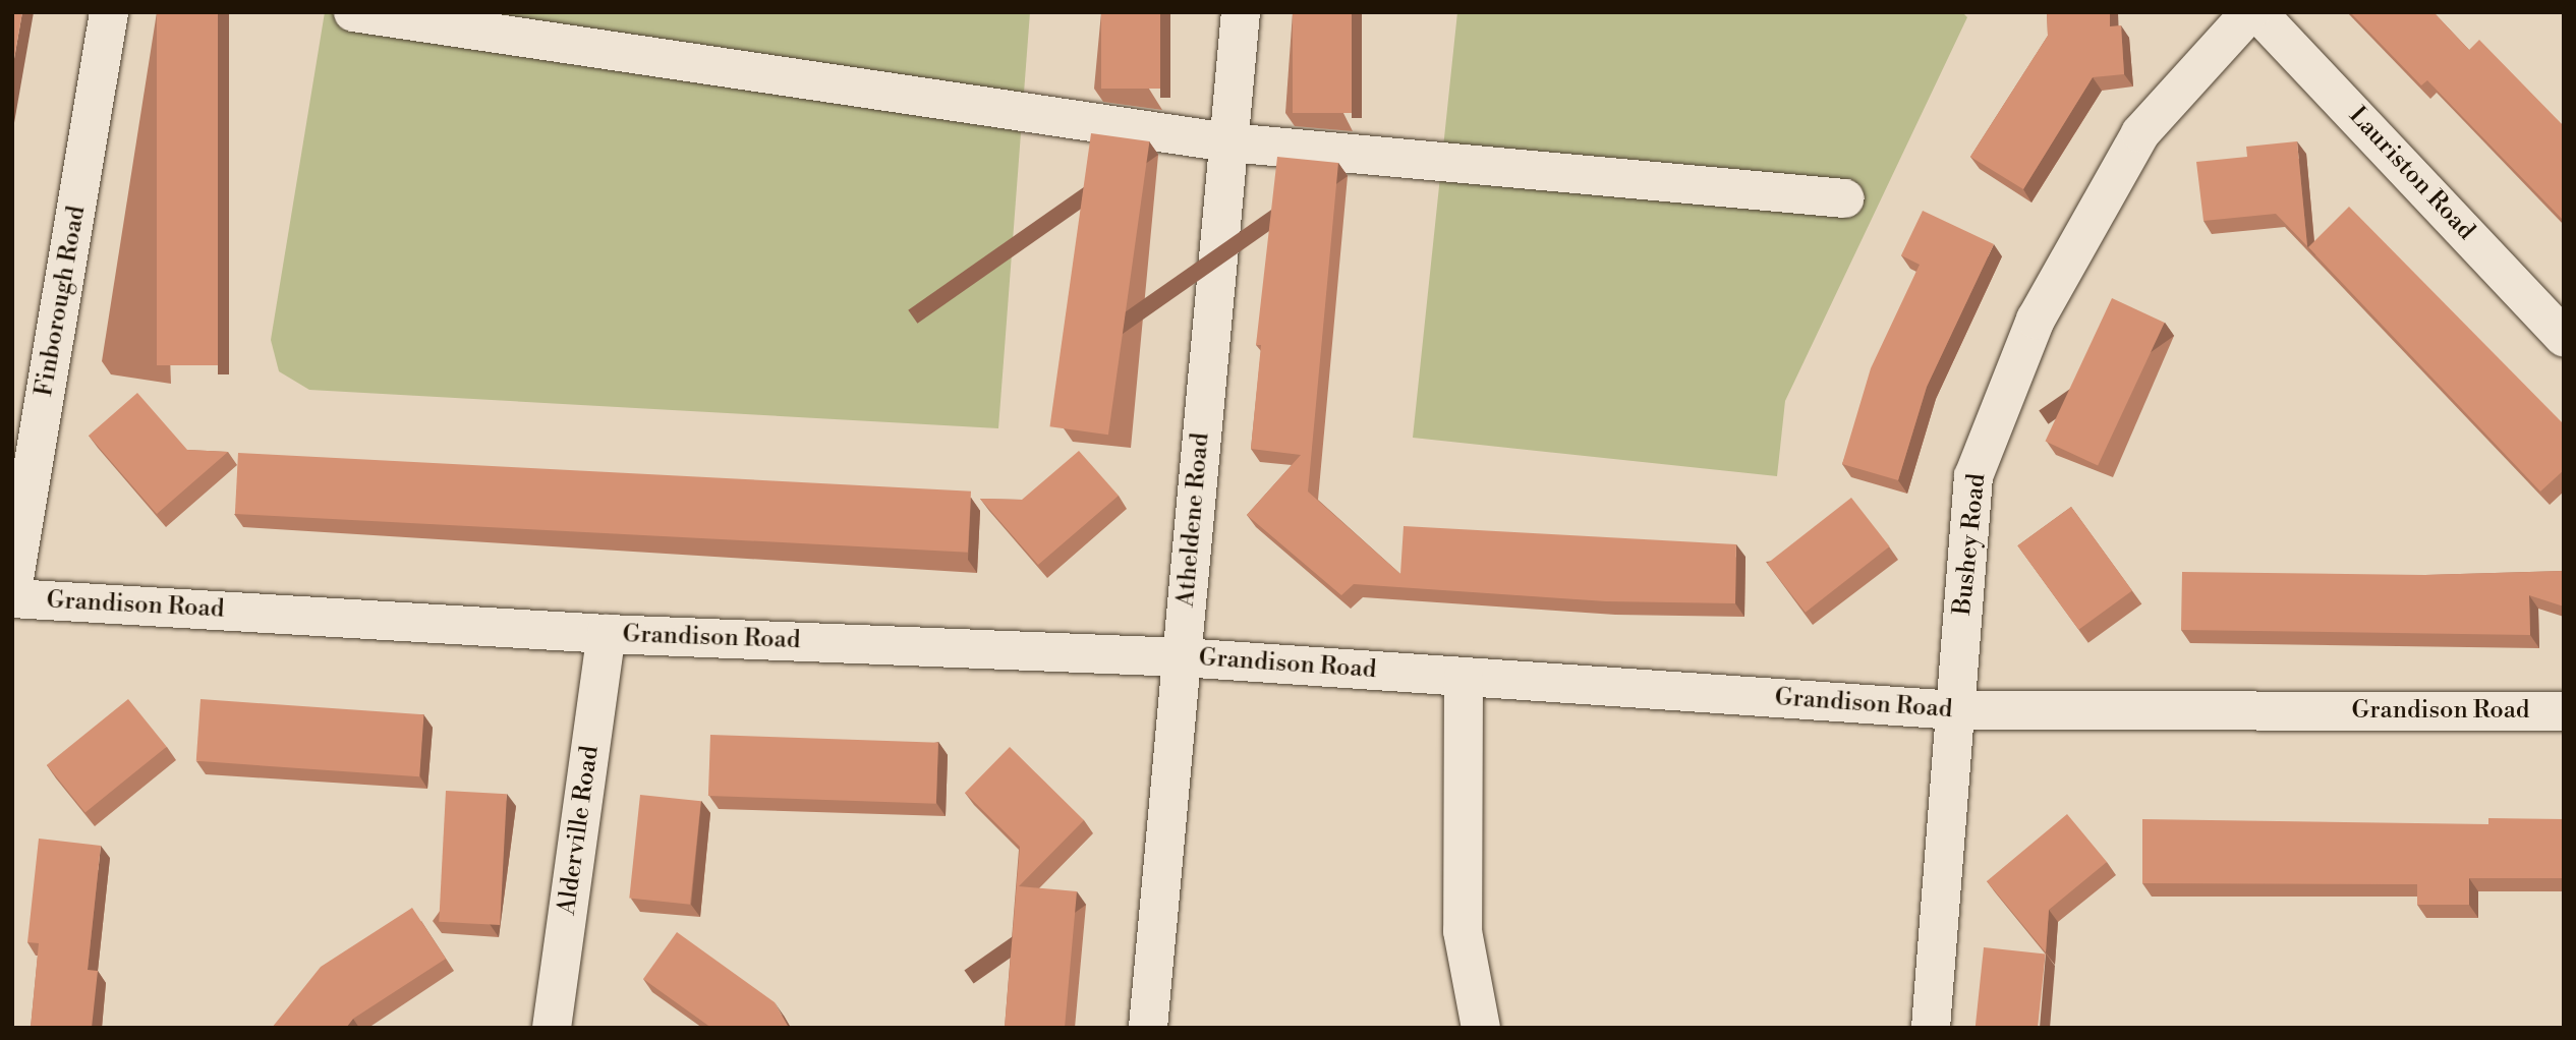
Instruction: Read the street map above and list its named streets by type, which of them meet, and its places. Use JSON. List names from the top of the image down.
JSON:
{
  "streets": {
    "street": [
      "Lauriston Road",
      "Finborough Road",
      "Atheldene Road",
      "Bushey Road",
      "Grandison Road",
      "Alderville Road"
    ]
  },
  "crossings": [
    ["Atheldene Road", "Grandison Road"],
    ["Bushey Road", "Grandison Road"],
    ["Grandison Road", "Alderville Road"]
  ]
}
